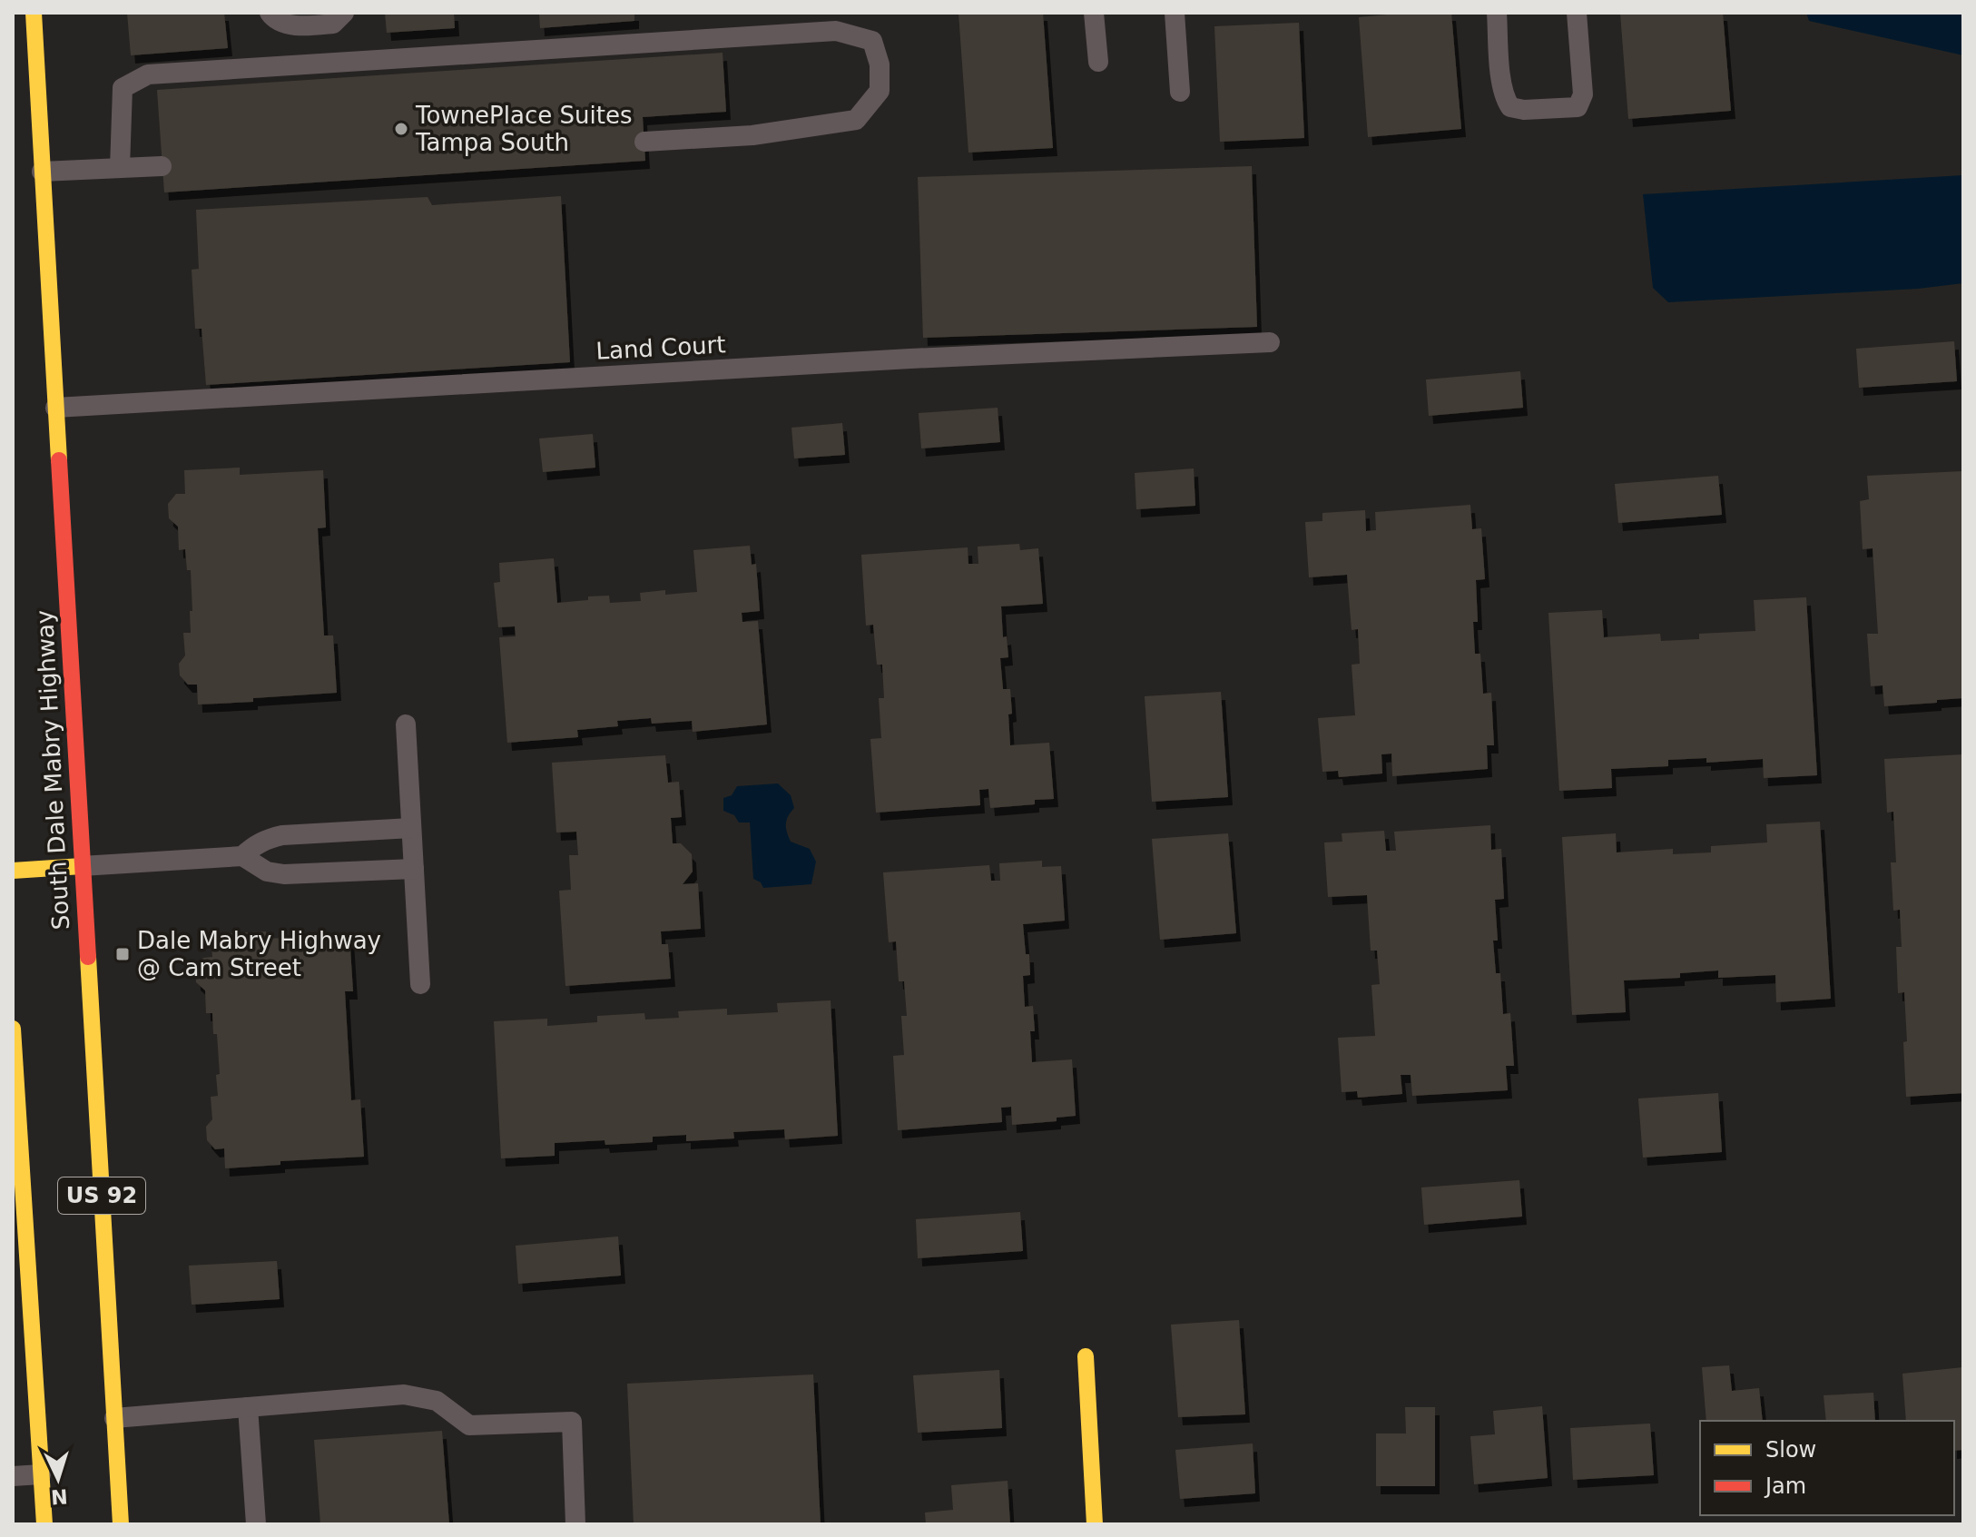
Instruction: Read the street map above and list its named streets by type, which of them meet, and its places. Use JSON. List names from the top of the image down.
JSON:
{
  "streets": {
    "main road": ["South Dale Mabry Highway", "US 92"],
    "lane": ["Land Court"]
  },
  "crossings": [
    ["Land Court", "South Dale Mabry Highway"]
  ],
  "places": {
    "other": ["TownePlace Suites Tampa South"],
    "transit": ["Dale Mabry Highway @ Cam Street"]
  },
  "legend": ["Slow", "Jam"],
  "north": "bottom"
}
